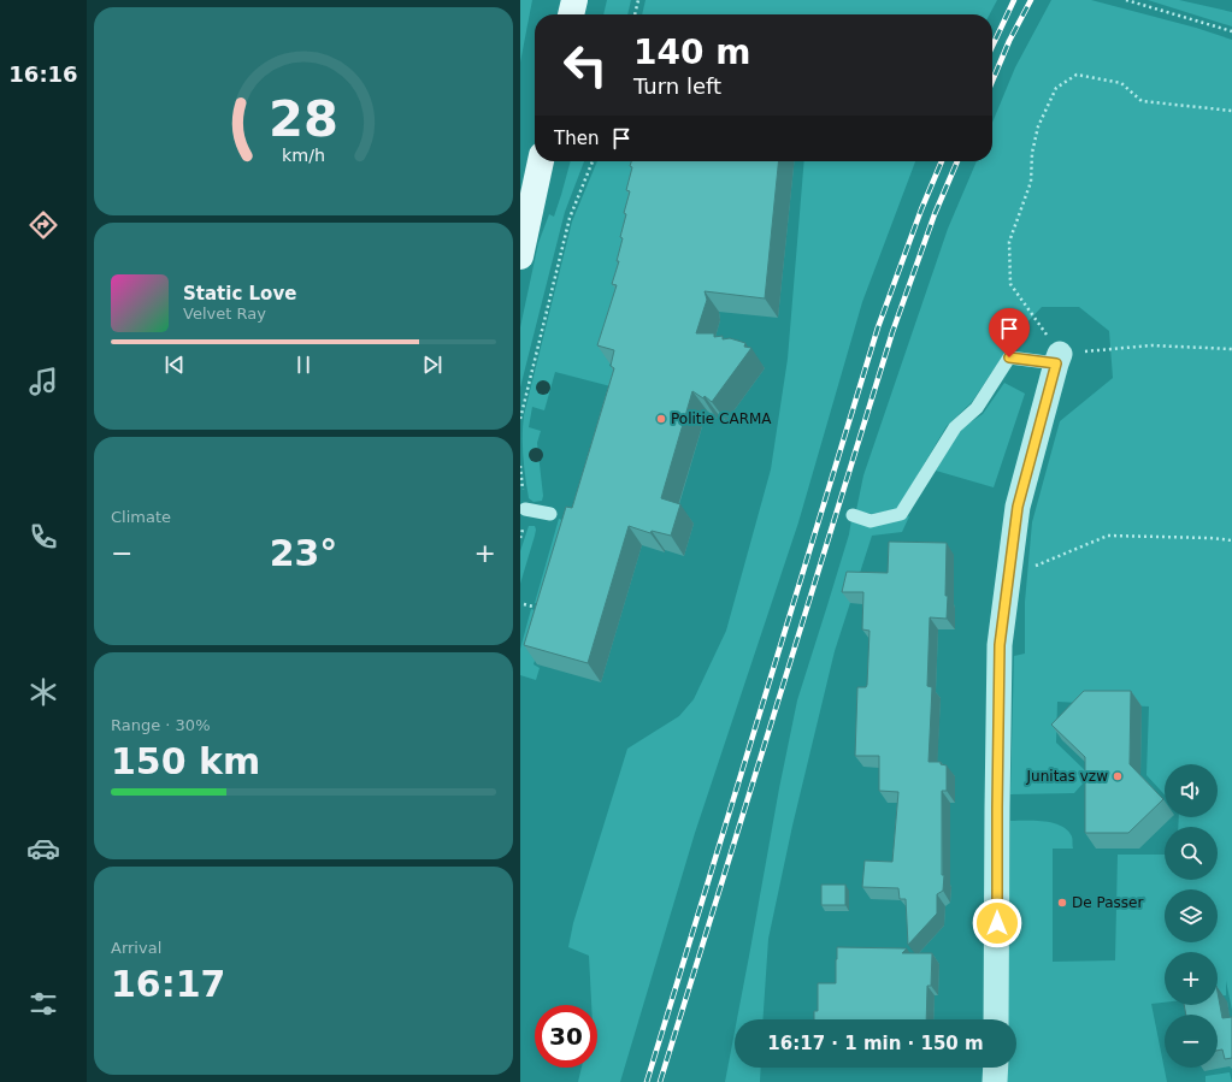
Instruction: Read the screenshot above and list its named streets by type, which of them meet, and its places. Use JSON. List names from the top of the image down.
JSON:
{
  "places": ["Politie CARMA", "Junitas vzw", "De Passer"],
  "page": {
    "tabs": "16:16",
    "turn": ["140 m", "Turn left"],
    "then": "Then",
    "song": ["Static Love", "Velvet Ray"],
    "tile": [
      "Climate",
      ["Range · 30%", "150 km"],
      ["Arrival", "16:17"]
    ],
    "heat": ["−", "23°", "+"],
    "map_buttons": ["+", "−"],
    "limit": "30",
    "trip": "16:17 · 1 min · 150 m",
    "gauge": ["28", "km/h"]
  }
}
